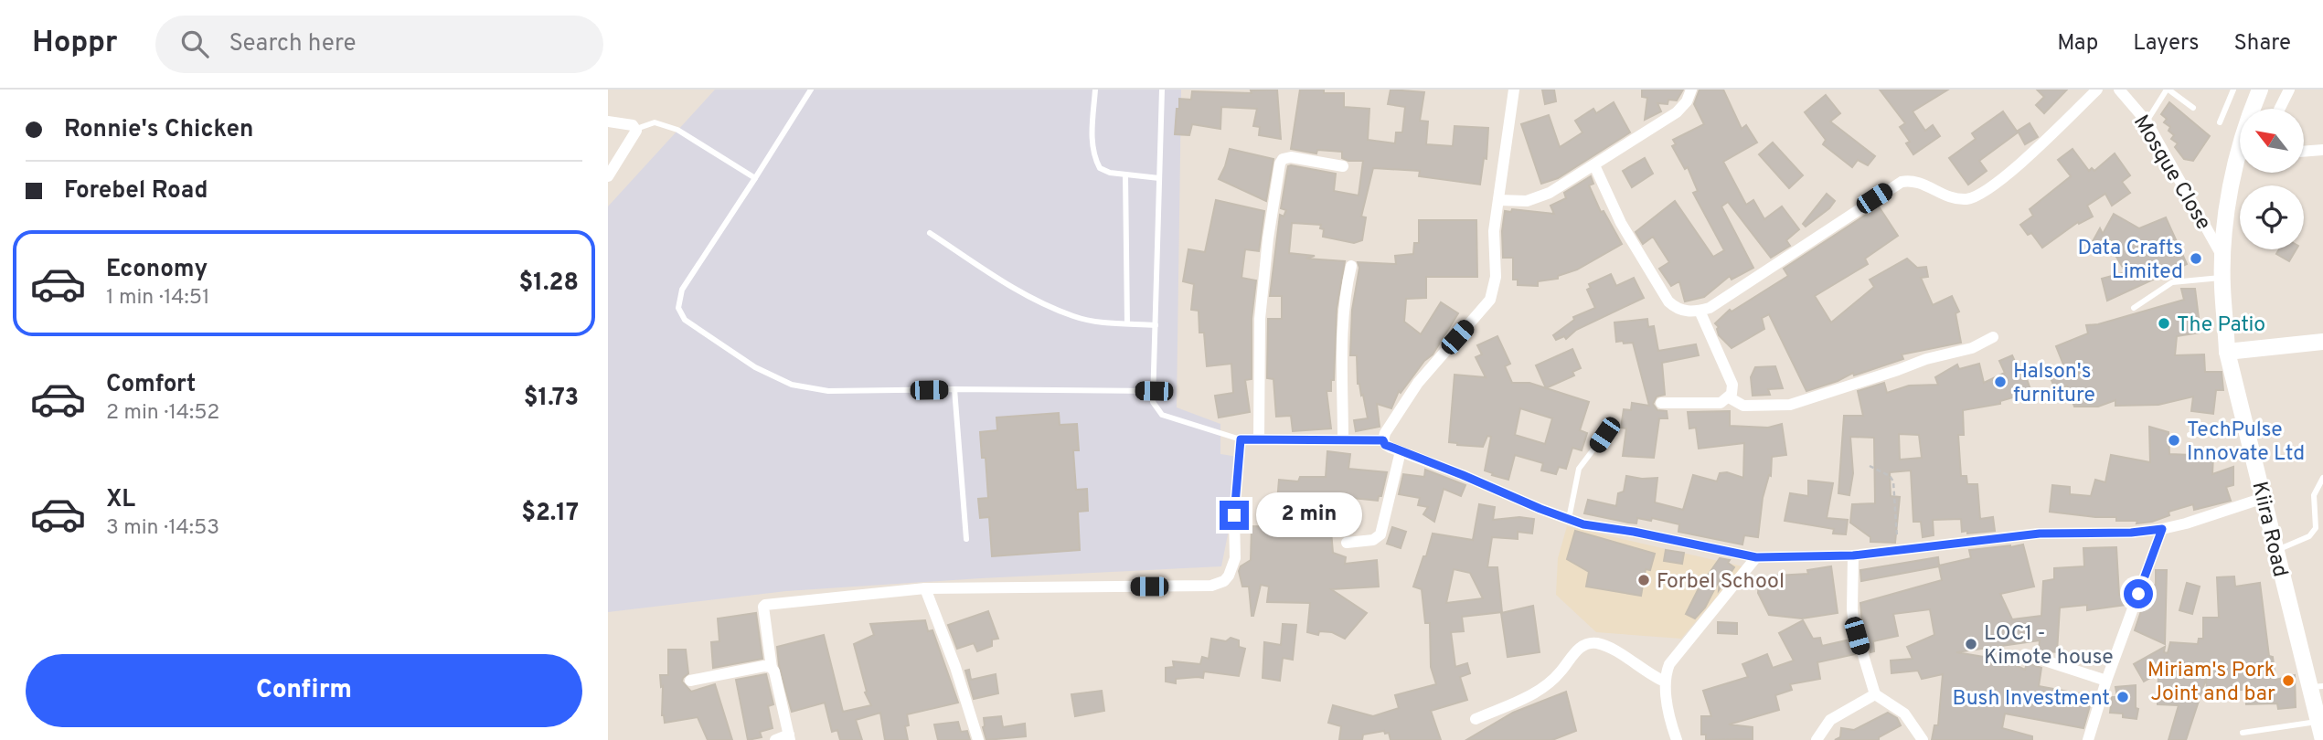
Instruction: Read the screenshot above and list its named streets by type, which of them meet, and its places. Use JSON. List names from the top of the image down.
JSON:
{
  "streets": {
    "main road": ["Kiira Road"],
    "street": ["Mosque Close"]
  },
  "crossings": [
    ["Mosque Close", "Kiira Road"]
  ],
  "places": [
    "Data Crafts Limited",
    "The Patio",
    "Halson's furniture",
    "TechPulse Innovate Ltd",
    "Forbel School",
    "LOC1 - Kimote house",
    "Miriam's Pork Joint and bar",
    "Bush Investment"
  ],
  "north": "top left",
  "page": {
    "header": "Hoppr",
    "search": "Search here",
    "nav": ["Map", "Layers", "Share"],
    "banner": ["Ronnie's Chicken", "Forebel Road"],
    "list": [
      {
        "name": "Economy",
        "note": "1 min · 14:51",
        "value": "$1.28"
      },
      {
        "name": "Comfort",
        "note": "2 min · 14:52",
        "value": "$1.73"
      },
      {
        "name": "XL",
        "note": "3 min · 14:53",
        "value": "$2.17"
      }
    ],
    "bubble": "2 min",
    "buttons": "Confirm"
  }
}
